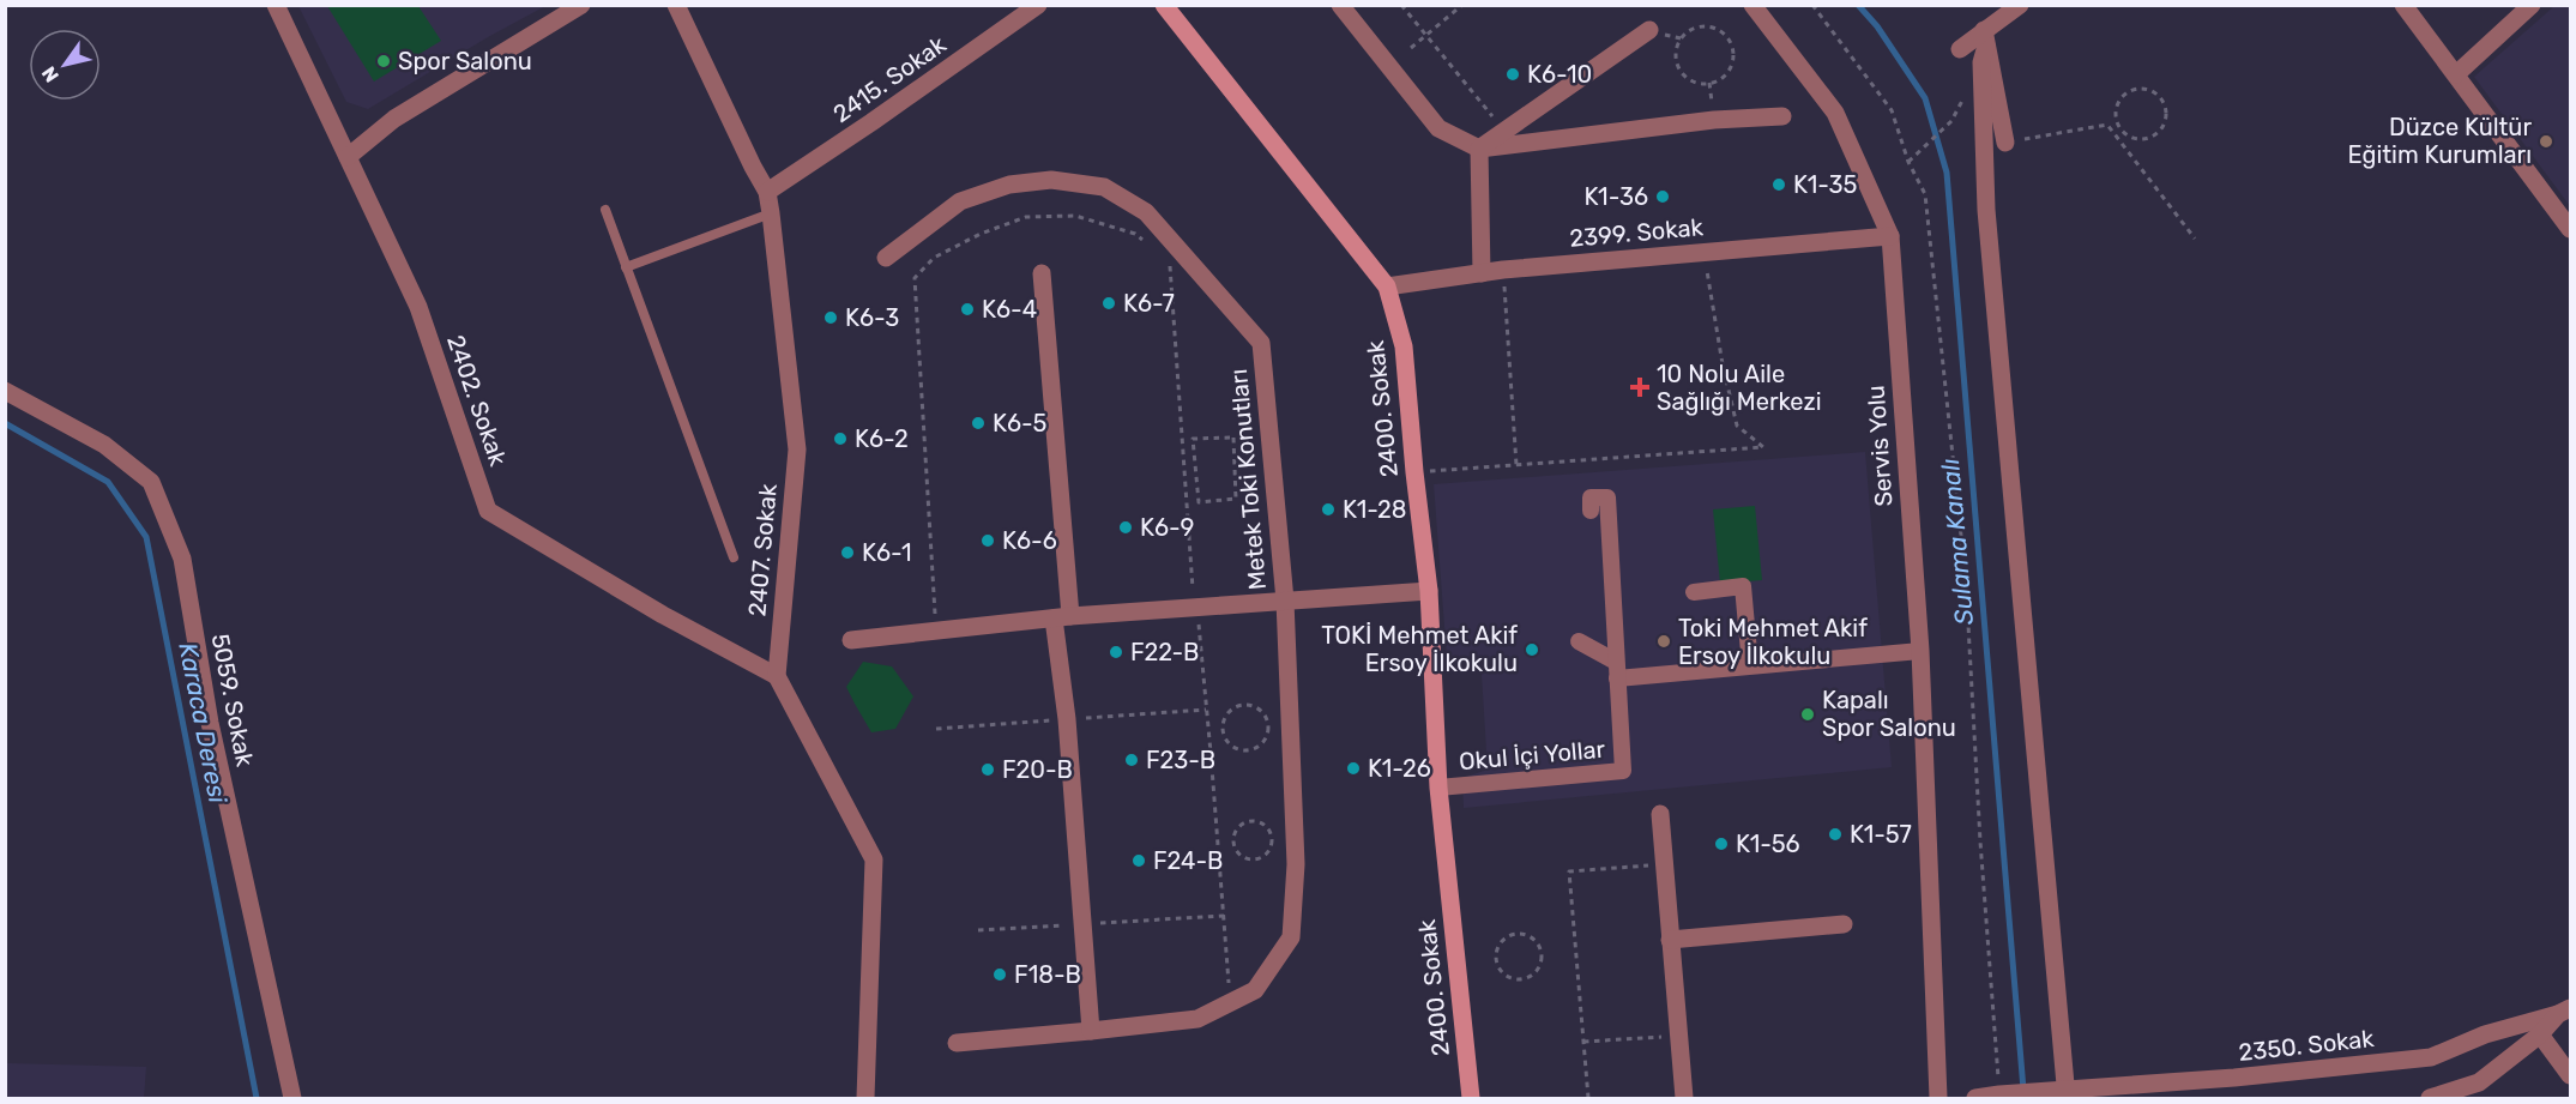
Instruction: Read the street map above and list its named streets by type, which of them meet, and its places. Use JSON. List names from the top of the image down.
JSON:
{
  "streets": {
    "main road": ["2400. Sokak"],
    "street": [
      "2415. Sokak",
      "2399. Sokak",
      "2402. Sokak",
      "Servis Yolu",
      "Metek Toki Konutları",
      "2407. Sokak",
      "5059. Sokak",
      "Okul İçi Yollar",
      "2350. Sokak"
    ]
  },
  "crossings": [
    ["2415. Sokak", "2407. Sokak"],
    ["2399. Sokak", "2400. Sokak"],
    ["2399. Sokak", "Servis Yolu"],
    ["2402. Sokak", "2407. Sokak"],
    ["2400. Sokak", "Metek Toki Konutları"],
    ["2400. Sokak", "Okul İçi Yollar"]
  ],
  "water": ["Sulama Kanalı", "Karaca Deresi"],
  "places": {
    "other": [
      "Spor Salonu",
      "K6-10",
      "Düzce Kültür Eğitim Kurumları",
      "K1-35",
      "K1-36",
      "K6-7",
      "K6-4",
      "K6-3",
      "K6-5",
      "K6-2",
      "K1-28",
      "K6-9",
      "K6-6",
      "K6-1",
      "Toki Mehmet Akif Ersoy İlkokulu",
      "TOKİ Mehmet Akif Ersoy İlkokulu",
      "F22-B",
      "Kapalı Spor Salonu",
      "F23-B",
      "K1-26",
      "F20-B",
      "K1-57",
      "K1-56",
      "F24-B",
      "F18-B"
    ],
    "health": ["10 Nolu Aile Sağlığı Merkezi"]
  },
  "north": "bottom left"
}
